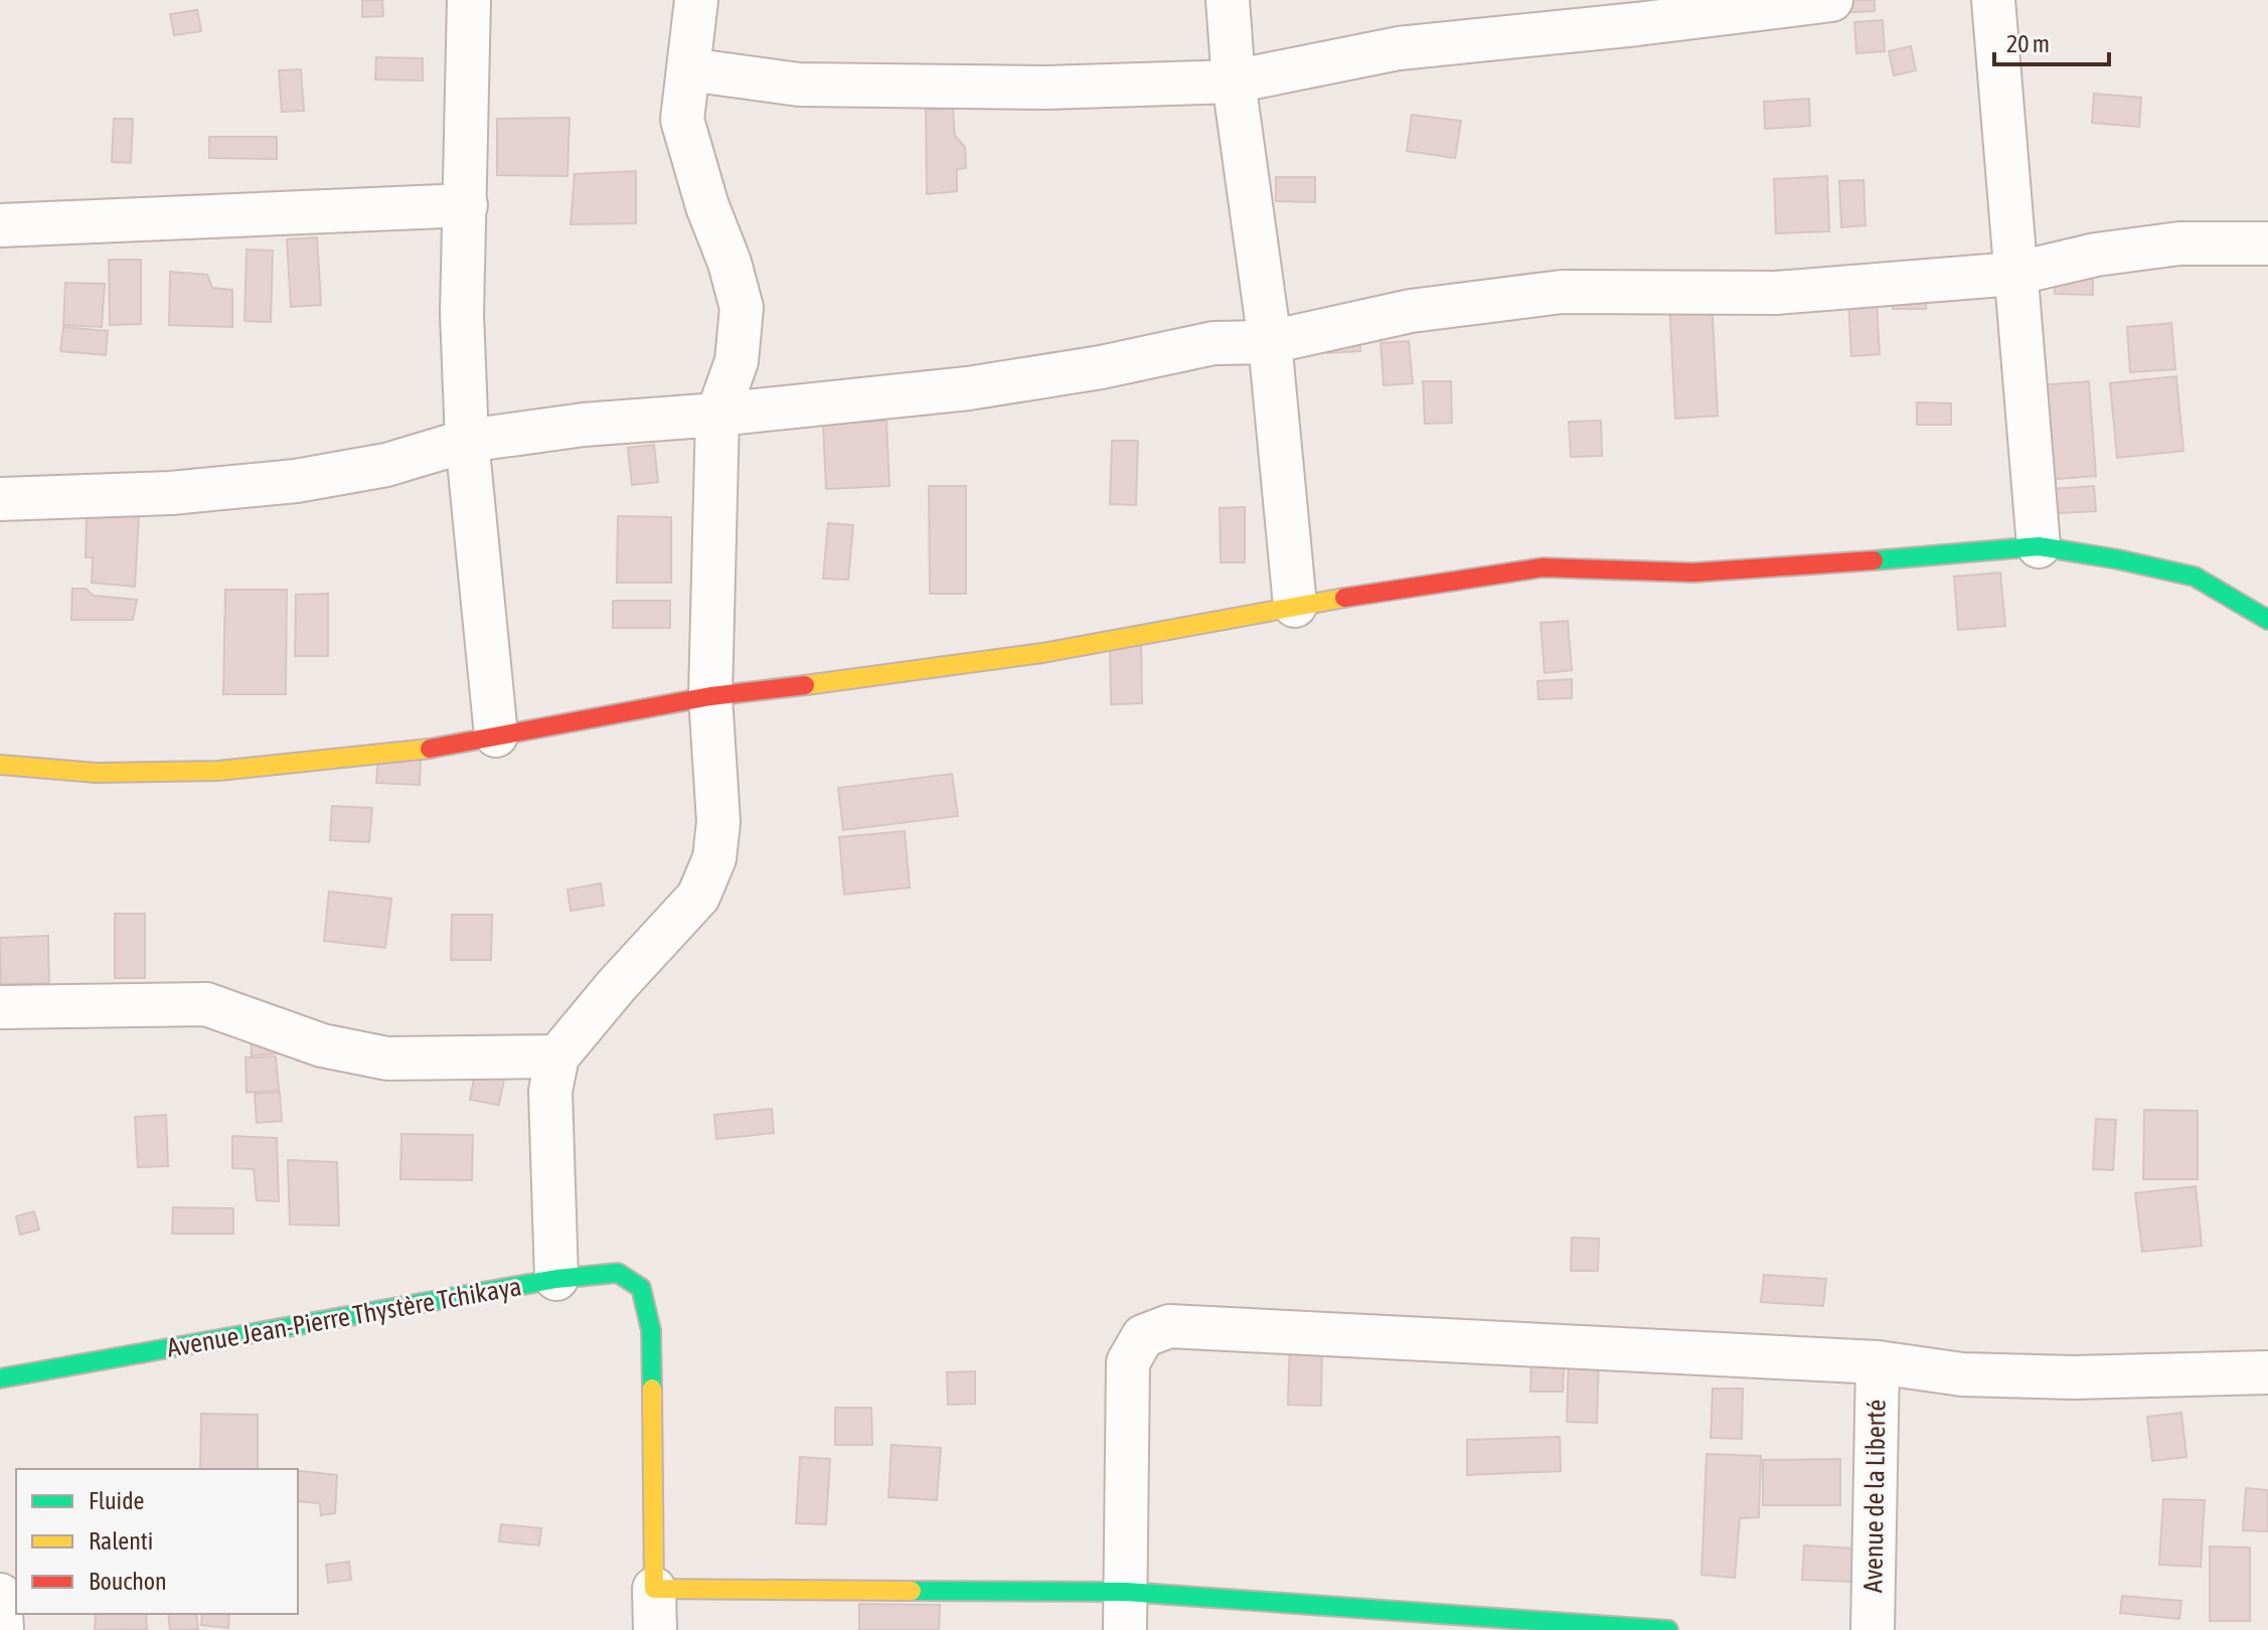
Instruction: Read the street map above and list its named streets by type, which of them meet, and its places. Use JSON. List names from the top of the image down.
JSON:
{
  "streets": {
    "street": ["Avenue Jean-Pierre Thystère Tchikaya", "Avenue de la Liberté"]
  },
  "legend": ["Fluide", "Ralenti", "Bouchon"],
  "scale_bar": "20 m"
}
